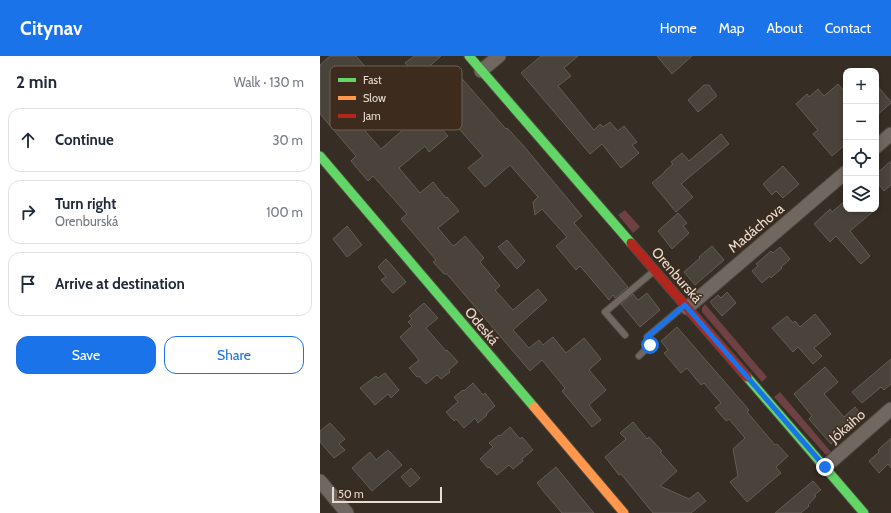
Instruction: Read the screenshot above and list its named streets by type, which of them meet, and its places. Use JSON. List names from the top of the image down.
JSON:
{
  "streets": {
    "street": [
      "Madáchova",
      "Orenburská",
      "Odeská",
      "Jókaiho"
    ]
  },
  "crossings": [
    ["Madáchova", "Orenburská"],
    ["Orenburská", "Jókaiho"]
  ],
  "legend": ["Fast", "Slow", "Jam"],
  "scale_bar": "50 m",
  "page": {
    "header": "Citynav",
    "nav": [
      "Home",
      "Map",
      "About",
      "Contact"
    ],
    "heading": ["2 min", "Walk · 130 m"],
    "map_buttons": ["+", "−"],
    "list": [
      ["Continue", "30 m"],
      ["Turn right", "Orenburská", "100 m"],
      "Arrive at destination"
    ],
    "buttons": ["Save", "Share"],
    "scale": "50 m"
  }
}
